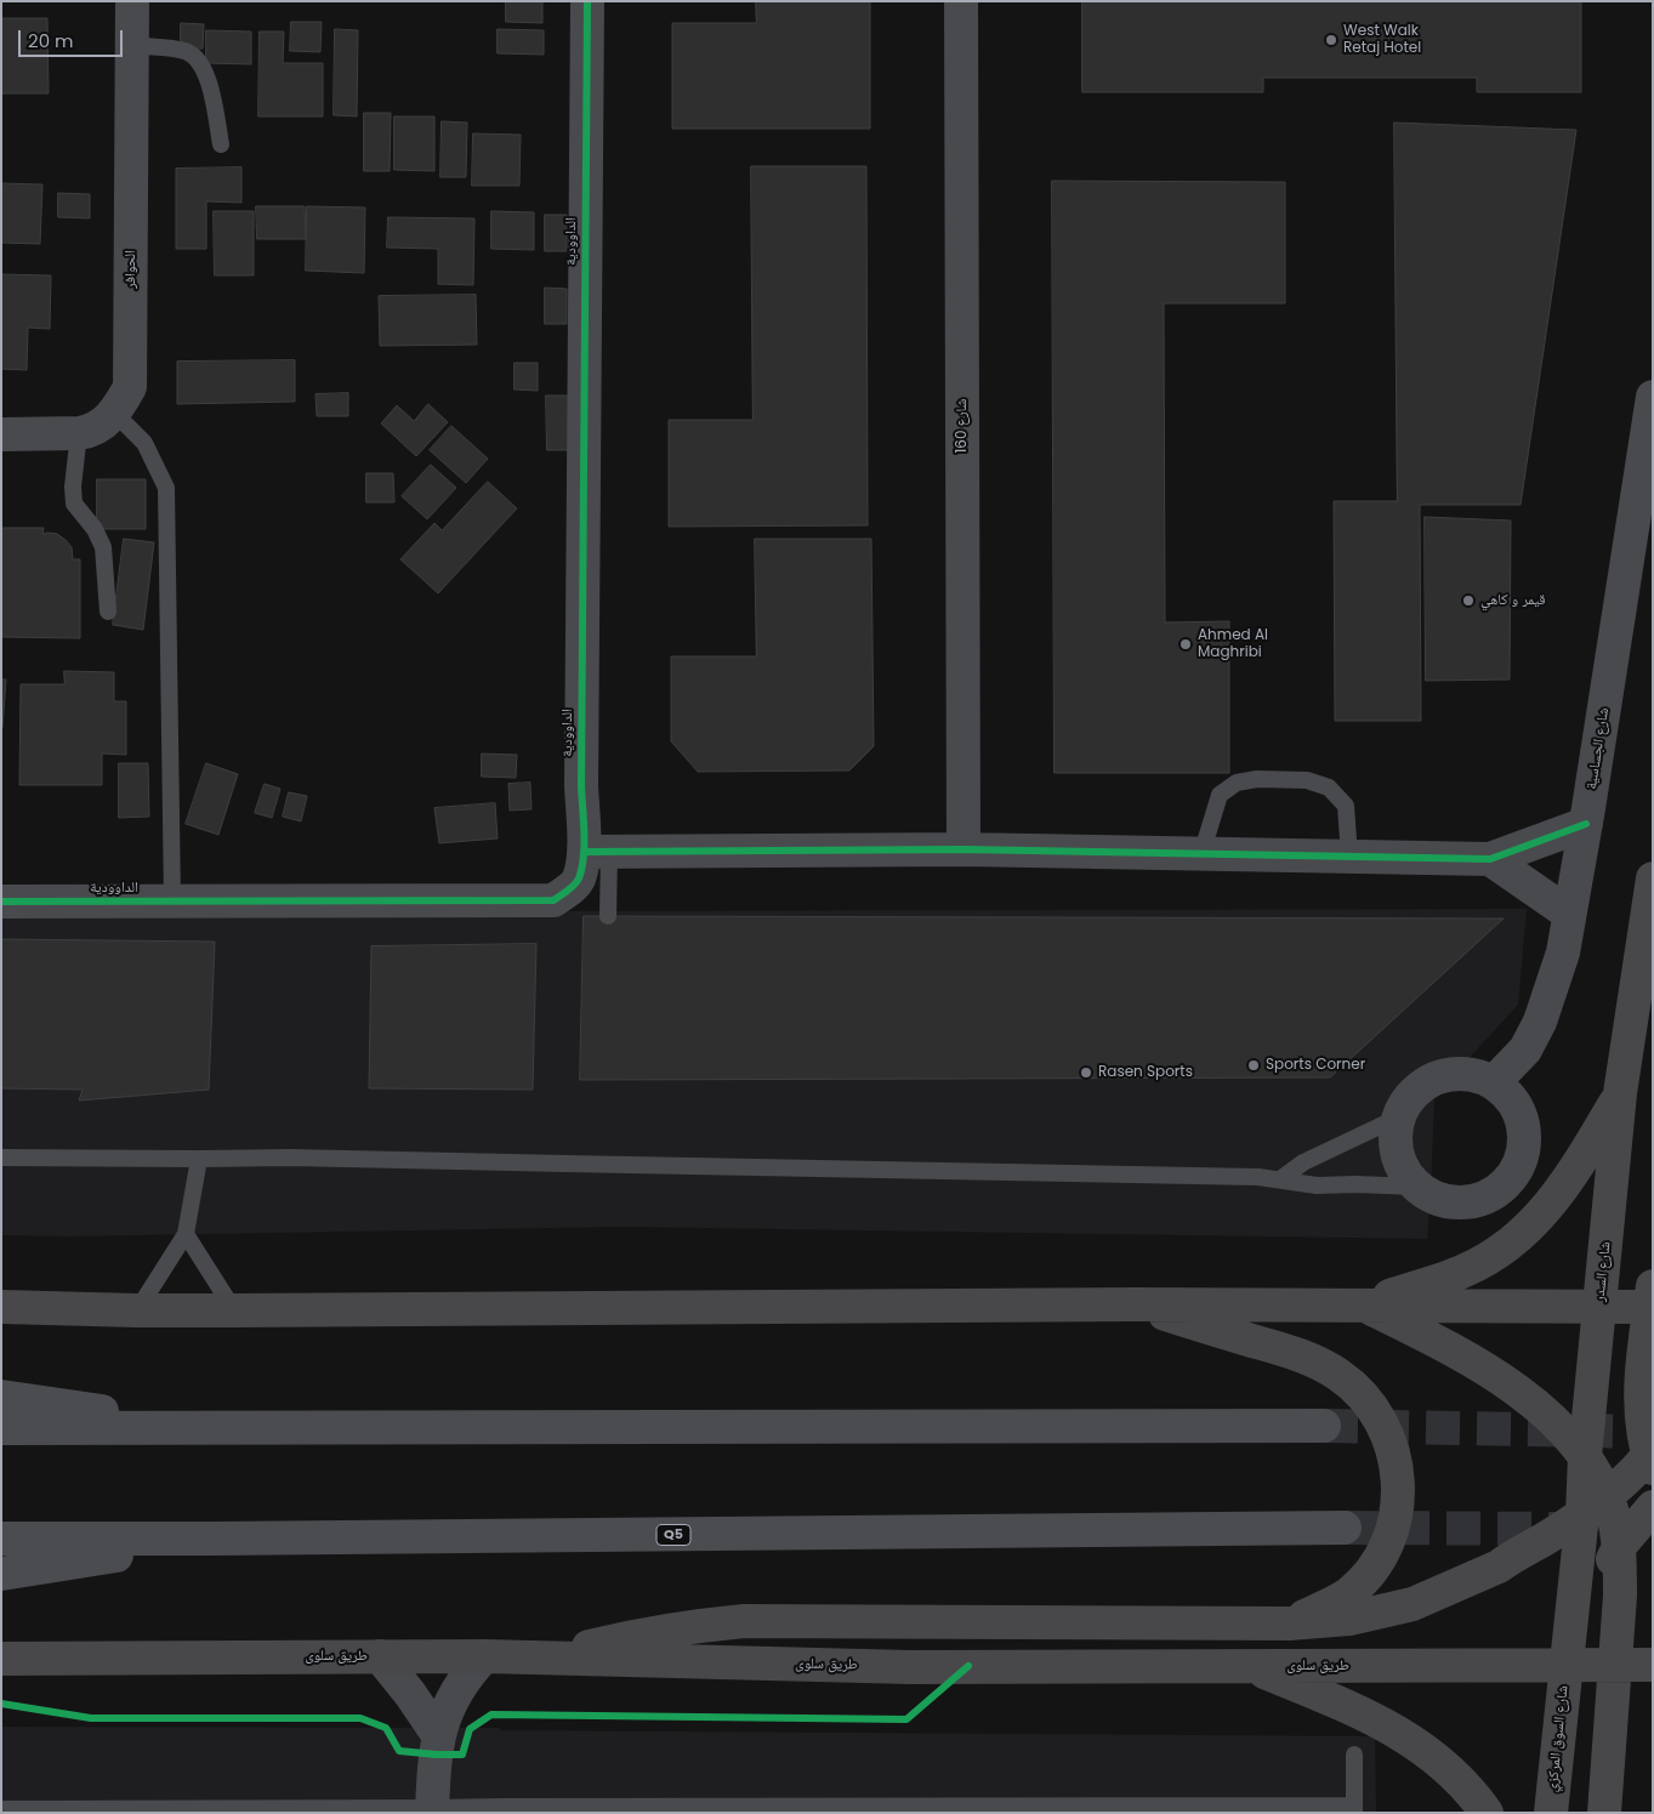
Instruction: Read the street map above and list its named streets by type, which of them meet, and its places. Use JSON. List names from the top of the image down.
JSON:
{
  "streets": {
    "highway": ["Q5"],
    "main road": ["شارع السدر", "طريق سلوى", "شارع السوق المركزي"],
    "street": [
      "الداوودية",
      "الحوافر",
      "شارع 160",
      "شارع الجساسية"
    ]
  },
  "crossings": [
    ["شارع السدر", "طريق سلوى"],
    ["شارع السدر", "شارع السوق المركزي"],
    ["طريق سلوى", "شارع السوق المركزي"]
  ],
  "places": [
    "West Walk Retaj Hotel",
    "قيمر و كاهي",
    "Ahmed Al Maghribi",
    "Sports Corner",
    "Rasen Sports"
  ],
  "scale_bar": "20 m"
}
